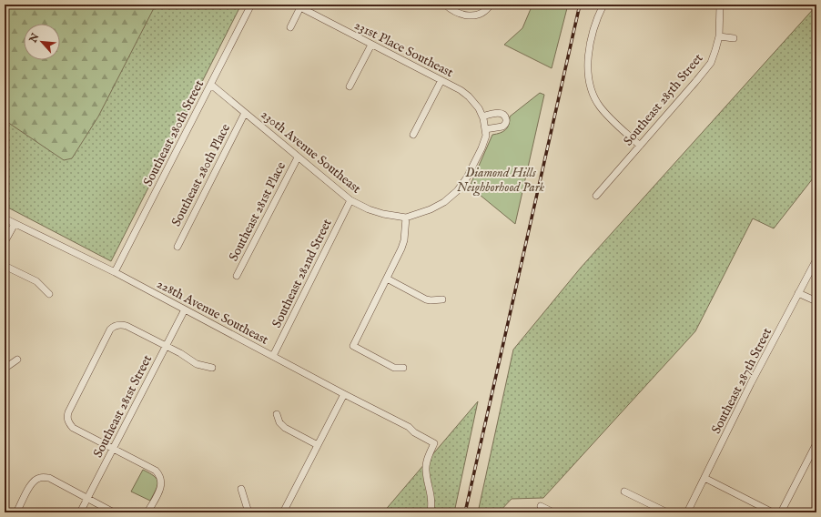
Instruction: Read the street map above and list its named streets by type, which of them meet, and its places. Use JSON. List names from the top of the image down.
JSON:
{
  "streets": {
    "street": [
      "231st Place Southeast",
      "Southeast 285th Street",
      "Southeast 280th Street",
      "230th Avenue Southeast",
      "Southeast 280th Place",
      "Southeast 281st Place",
      "Southeast 282nd Street",
      "228th Avenue Southeast",
      "Southeast 287th Street",
      "Southeast 281st Street"
    ]
  },
  "crossings": [
    ["231st Place Southeast", "230th Avenue Southeast"],
    ["Southeast 280th Street", "230th Avenue Southeast"],
    ["Southeast 280th Street", "228th Avenue Southeast"],
    ["230th Avenue Southeast", "Southeast 280th Place"],
    ["230th Avenue Southeast", "Southeast 281st Place"],
    ["230th Avenue Southeast", "Southeast 282nd Street"],
    ["Southeast 282nd Street", "228th Avenue Southeast"],
    ["228th Avenue Southeast", "Southeast 281st Street"]
  ],
  "parks": ["Diamond Hills Neighborhood Park"],
  "north": "top left"
}
